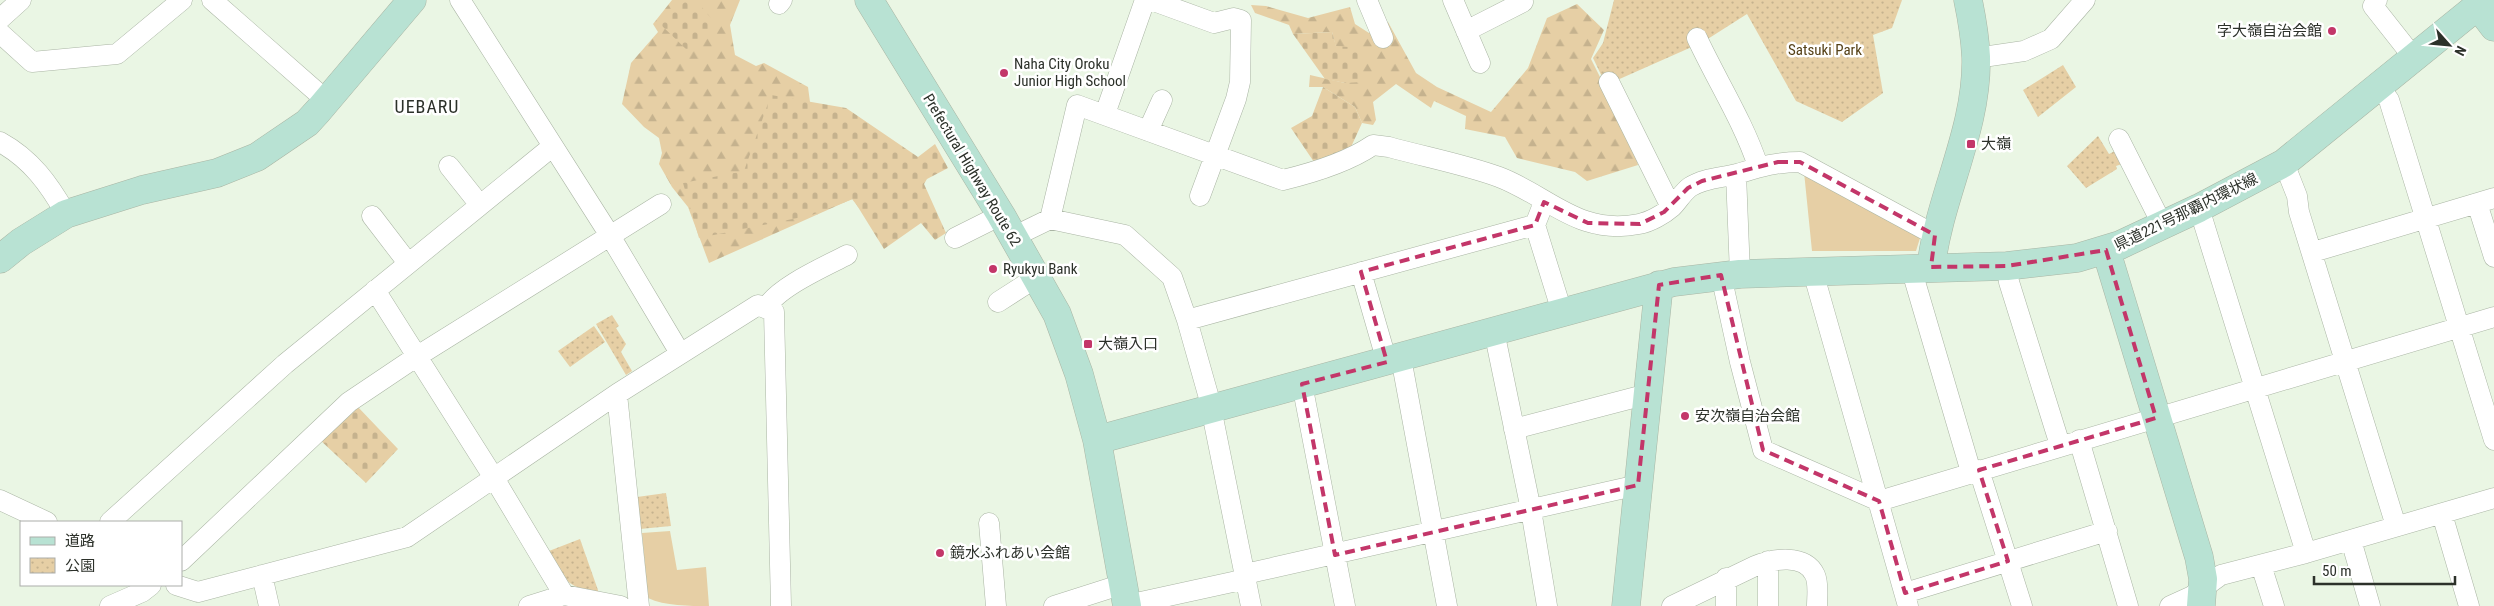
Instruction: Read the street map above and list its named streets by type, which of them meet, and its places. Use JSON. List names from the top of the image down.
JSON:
{
  "streets": {
    "street": ["Prefectural Highway Route 62", "県道221号那覇内環状線"]
  },
  "districts": ["UEBARU"],
  "parks": ["Satsuki Park"],
  "places": {
    "other": [
      "字大嶺自治会館",
      "Naha City Oroku Junior High School",
      "Ryukyu Bank",
      "安次嶺自治会館",
      "鏡水ふれあい会館"
    ],
    "transit": ["大嶺", "大嶺入口"]
  },
  "legend": ["道路", "公園"],
  "scale_bar": "50 m",
  "north": "bottom right"
}
